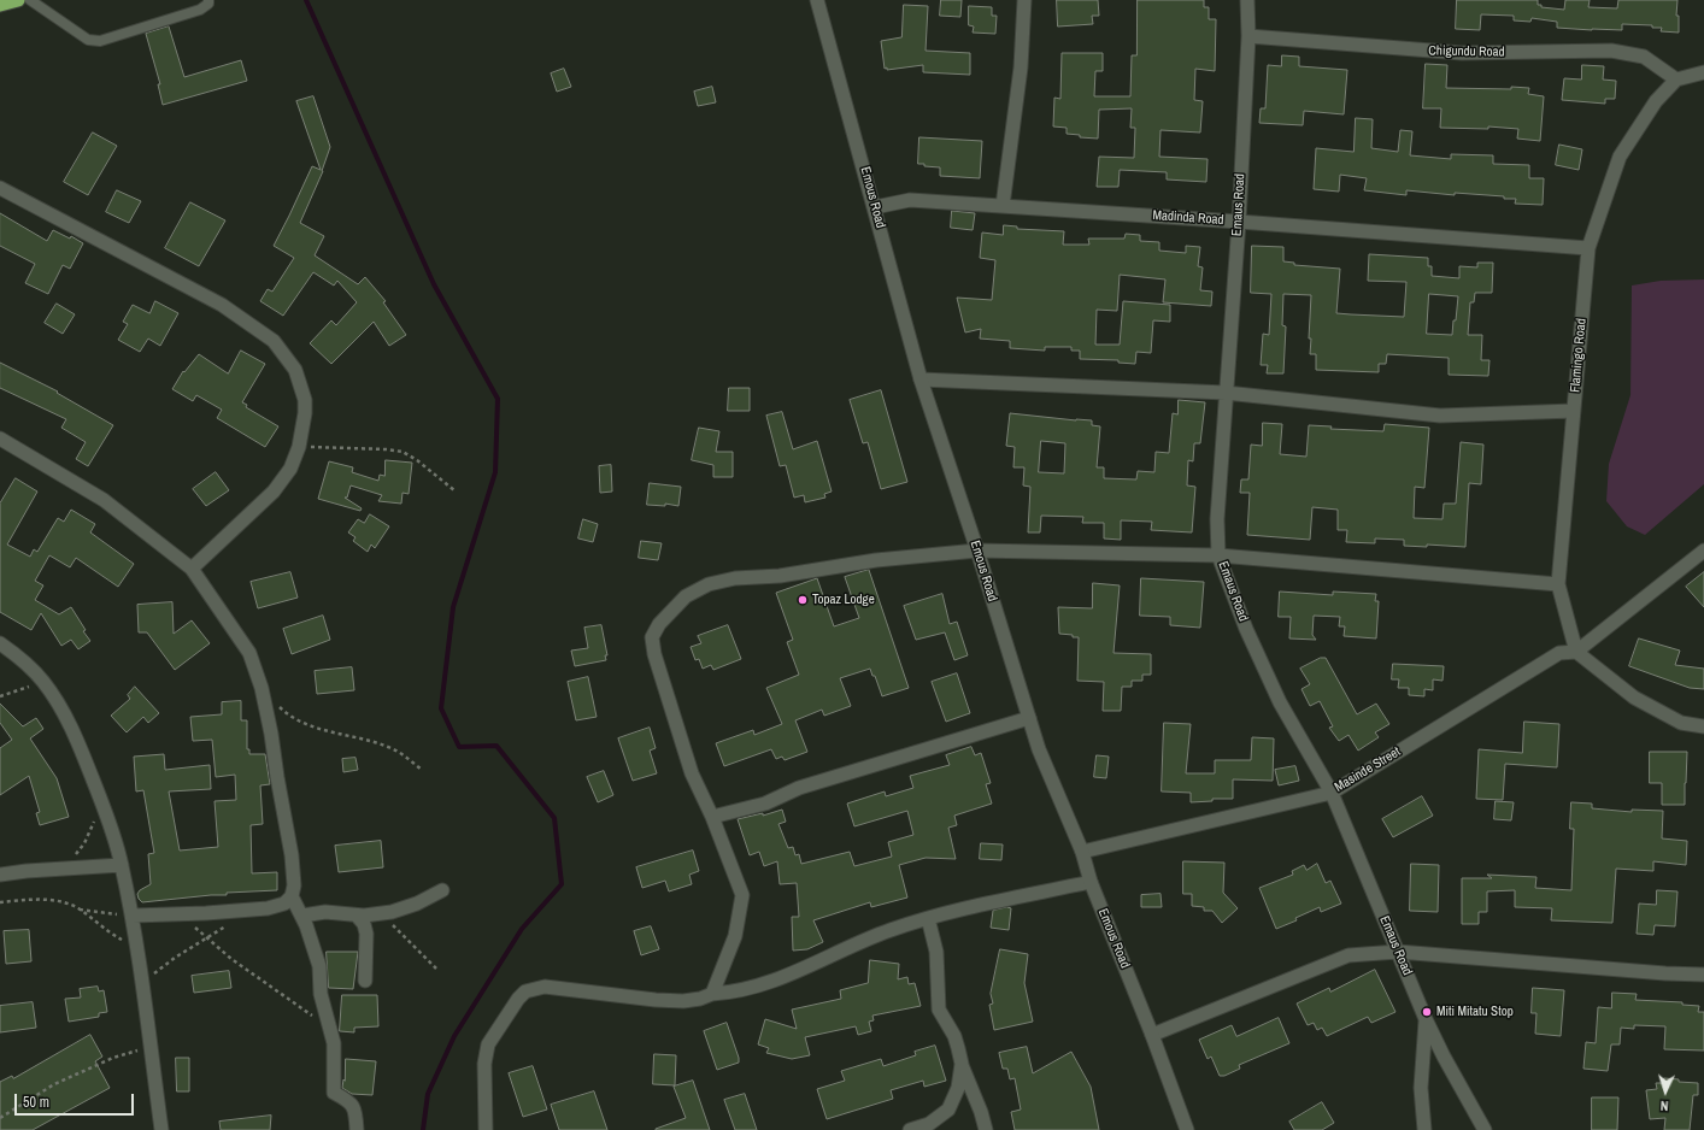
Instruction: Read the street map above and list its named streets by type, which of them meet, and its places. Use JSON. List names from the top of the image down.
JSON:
{
  "streets": {
    "street": [
      "Chigundu Road",
      "Emous Road",
      "Emaus Road",
      "Madinda Road",
      "Flamingo Road",
      "Masinde Street"
    ]
  },
  "crossings": [
    ["Chigundu Road", "Emaus Road"],
    ["Chigundu Road", "Flamingo Road"],
    ["Emous Road", "Madinda Road"],
    ["Emous Road", "Masinde Street"],
    ["Emaus Road", "Madinda Road"],
    ["Emaus Road", "Masinde Street"],
    ["Madinda Road", "Flamingo Road"],
    ["Flamingo Road", "Masinde Street"]
  ],
  "places": ["Topaz Lodge", "Miti Mitatu Stop"],
  "scale_bar": "50 m",
  "north": "bottom"
}
